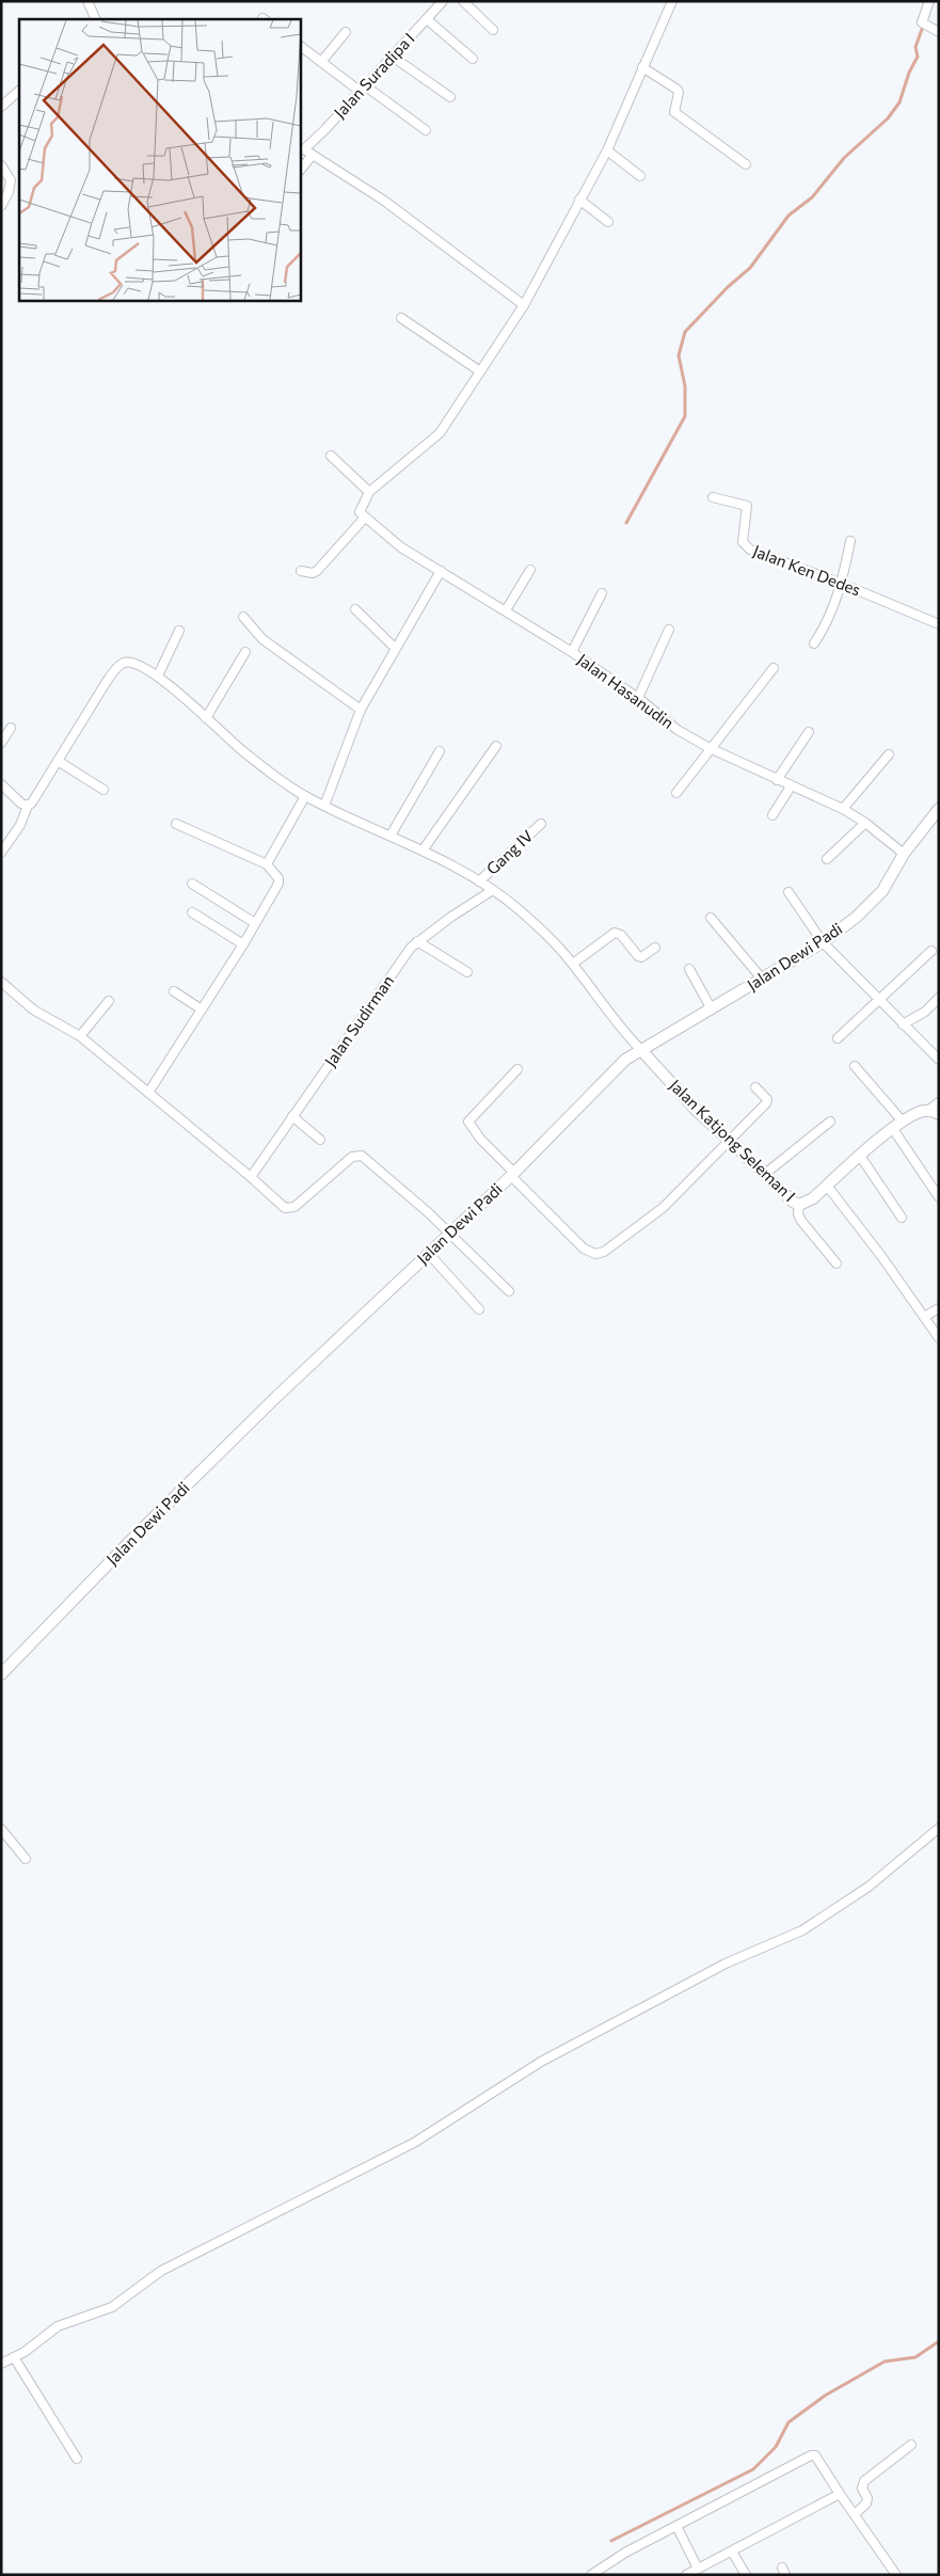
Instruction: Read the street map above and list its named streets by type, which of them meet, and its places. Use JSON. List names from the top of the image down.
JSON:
{
  "streets": {
    "street": [
      "Jalan Suradipa I",
      "Jalan Ken Dedes",
      "Jalan Hasanudin",
      "Gang IV",
      "Jalan Dewi Padi",
      "Jalan Sudirman",
      "Jalan Katjong Seleman I"
    ]
  },
  "crossings": [
    ["Jalan Hasanudin", "Jalan Dewi Padi"],
    ["Jalan Dewi Padi", "Jalan Katjong Seleman I"]
  ]
}
